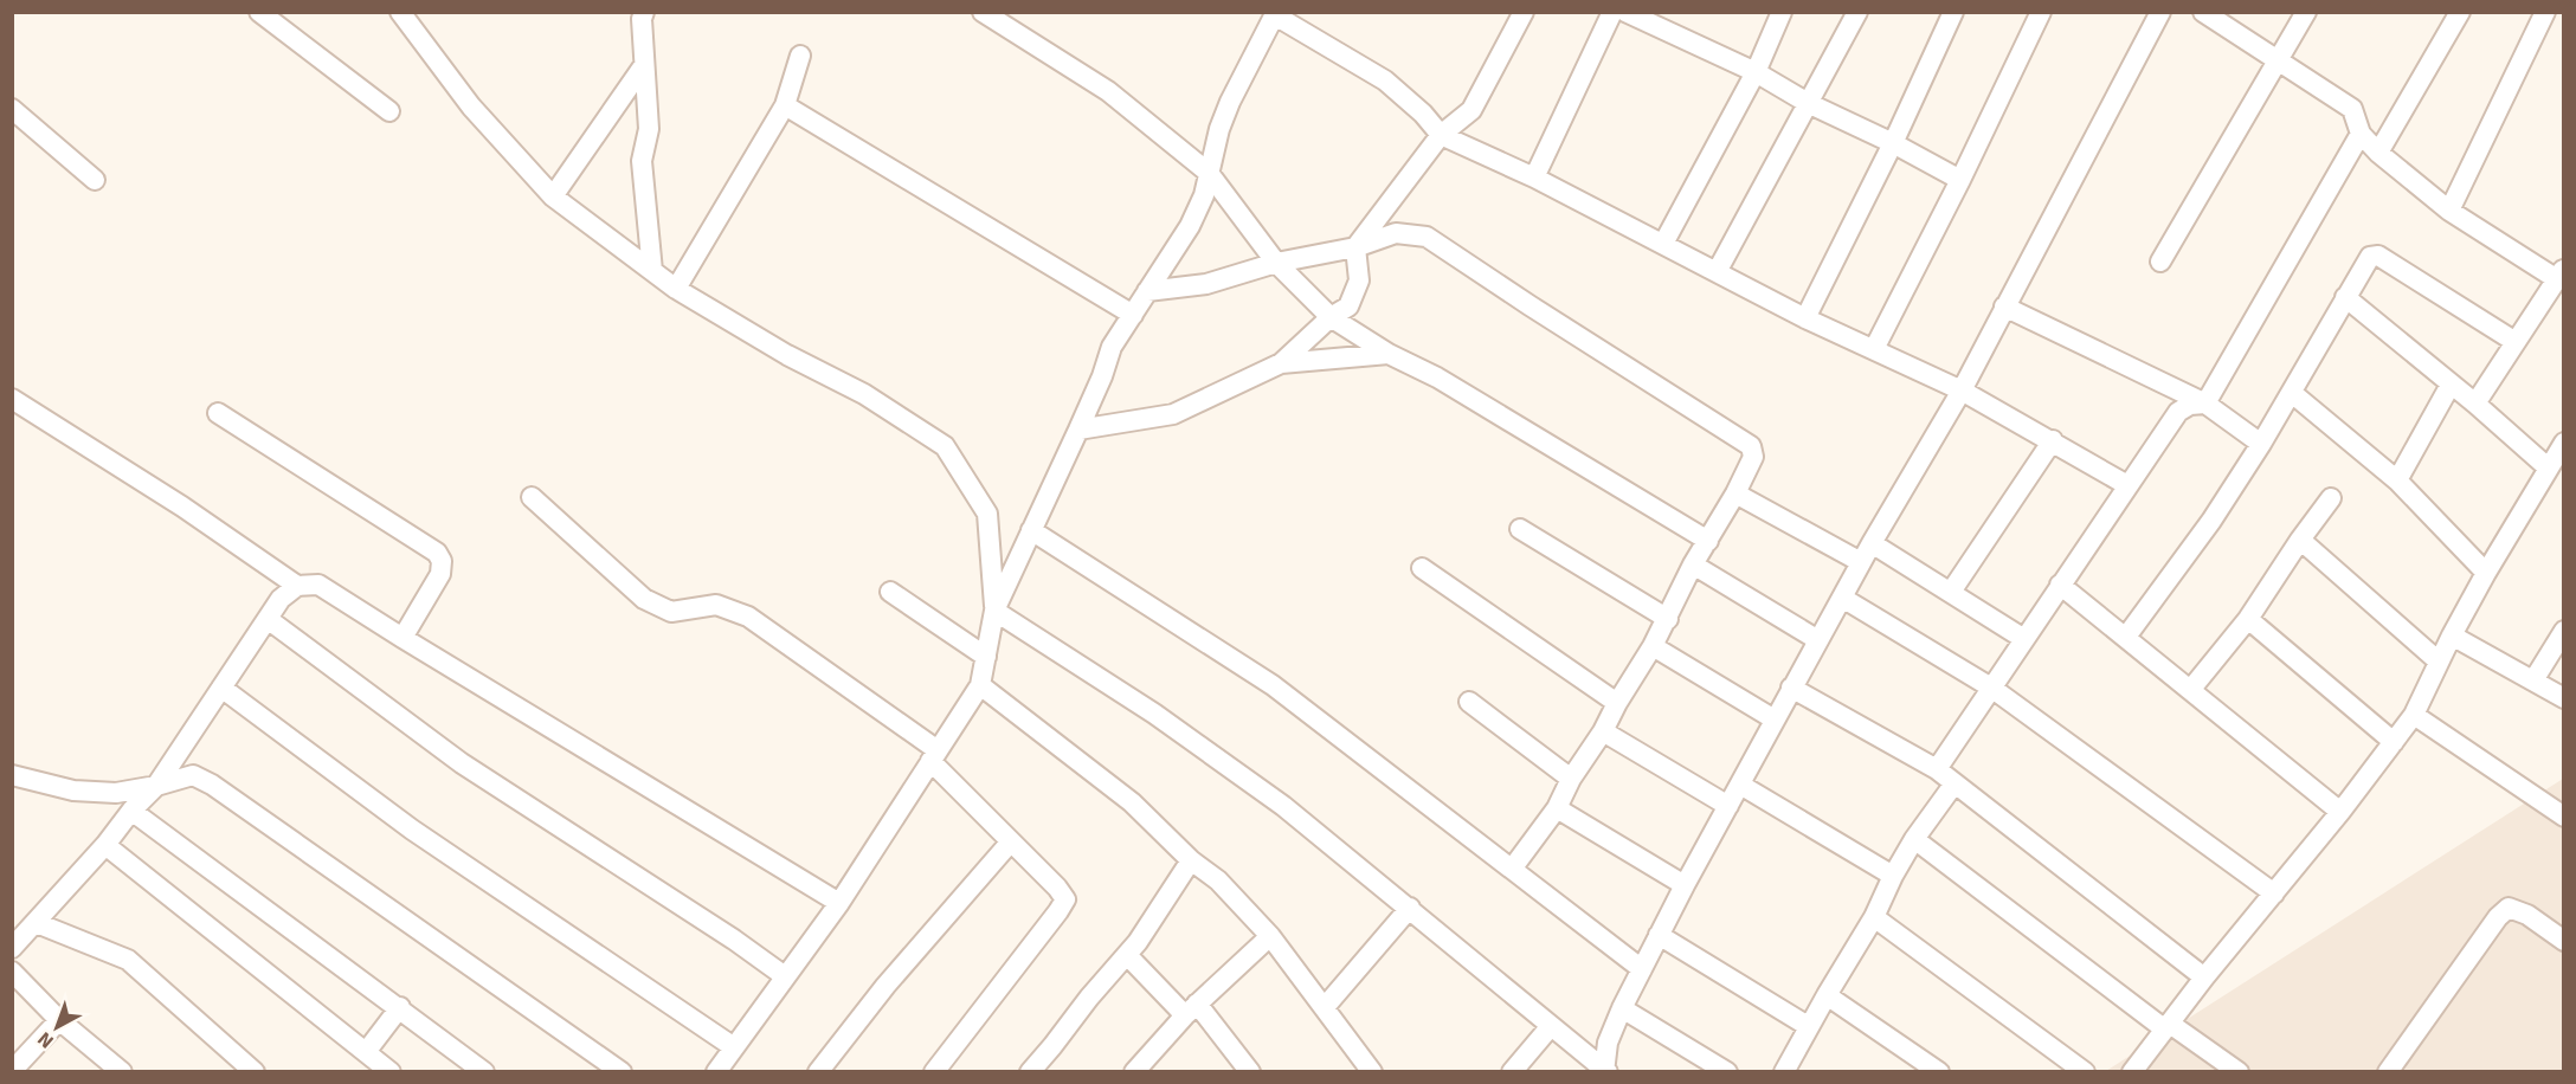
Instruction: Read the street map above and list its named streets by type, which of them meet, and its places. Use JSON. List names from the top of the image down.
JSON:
{
  "north": "bottom left"
}
